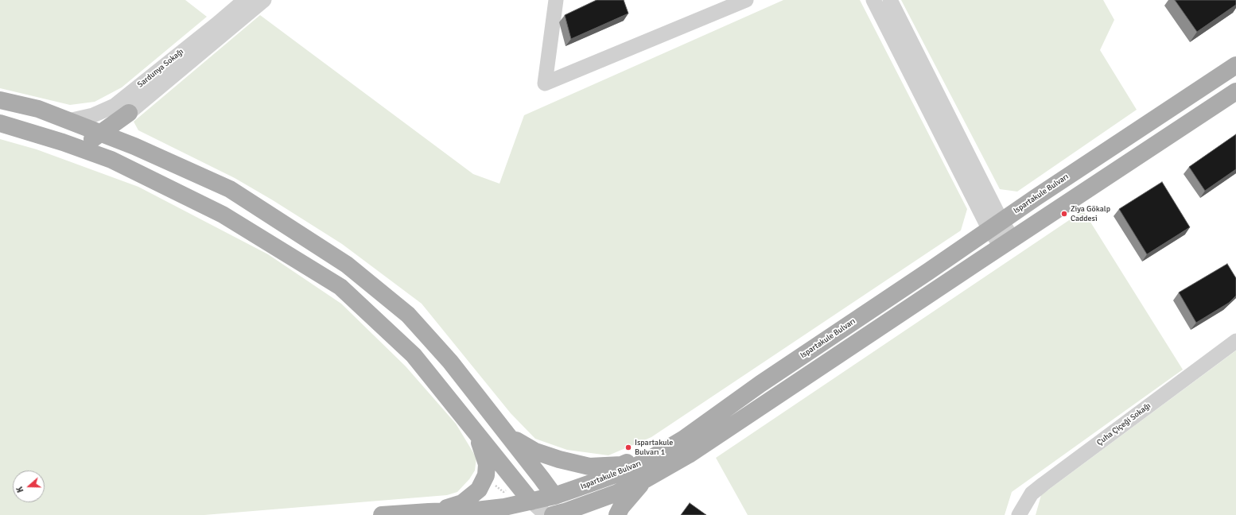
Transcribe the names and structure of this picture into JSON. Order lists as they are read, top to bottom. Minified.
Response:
{"streets":{"main road":["Ispartakule Bulvarı"],"street":["Sardunya Sokağı","Çuha Çiçeği Sokağı"]},"places":["Ziya Gökalp Caddesi","Ispartakule Bulvarı 1"],"north":"left"}
